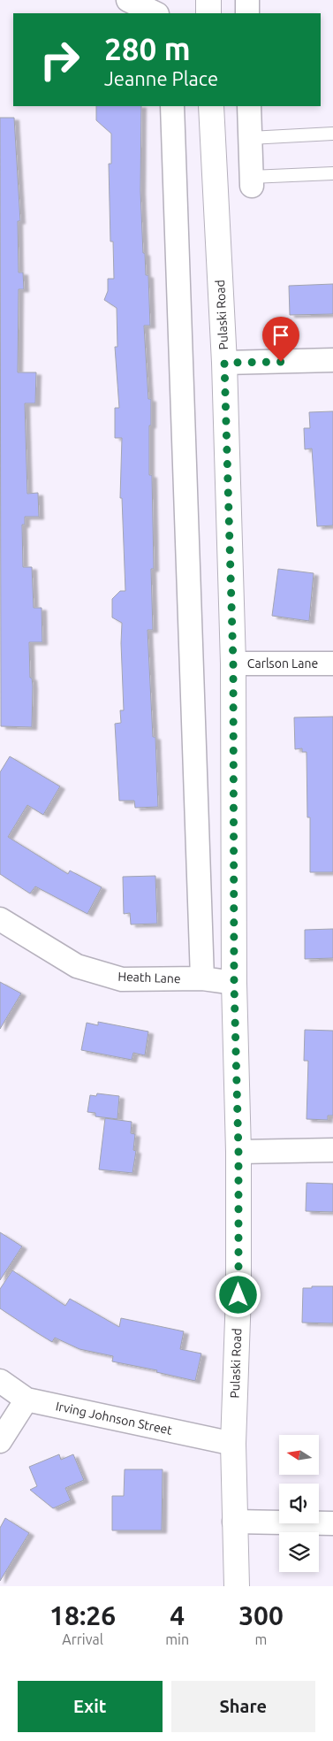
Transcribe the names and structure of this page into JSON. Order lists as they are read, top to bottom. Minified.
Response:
{"streets":{"main road":["Pulaski Road"],"street":["Carlson Lane","Heath Lane","Irving Johnson Street"]},"crossings":[["Pulaski Road","Carlson Lane"],["Pulaski Road","Heath Lane"],["Pulaski Road","Irving Johnson Street"]],"north":"left","page":{"turn":["280 m","Jeanne Place"],"eta":["18:26","Arrival","4","min","300","m"],"buttons":["Exit","Share"]}}
